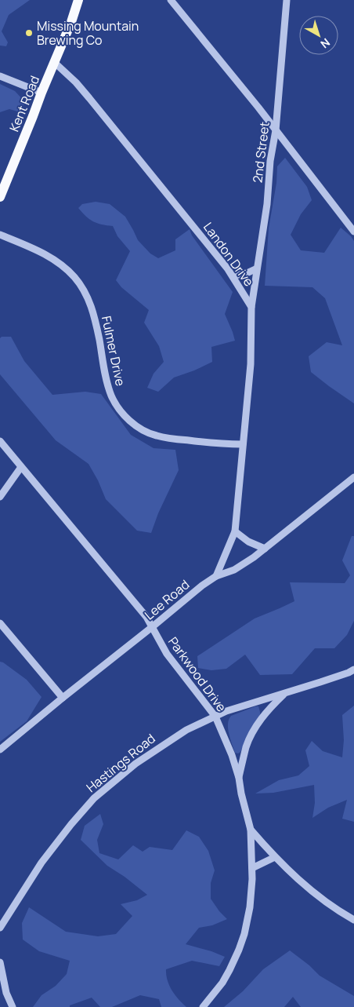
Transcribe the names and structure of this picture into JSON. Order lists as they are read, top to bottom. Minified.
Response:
{"streets":{"main road":["Kent Road"],"street":["2nd Street","Landon Drive","Fulmer Drive","Lee Road","Parkwood Drive","Hastings Road"]},"crossings":[["Kent Road","Landon Drive"],["2nd Street","Landon Drive"],["Landon Drive","Fulmer Drive"],["Landon Drive","Lee Road"],["Lee Road","Parkwood Drive"],["Parkwood Drive","Hastings Road"]],"places":["Missing Mountain Brewing Co"],"north":"bottom right"}
